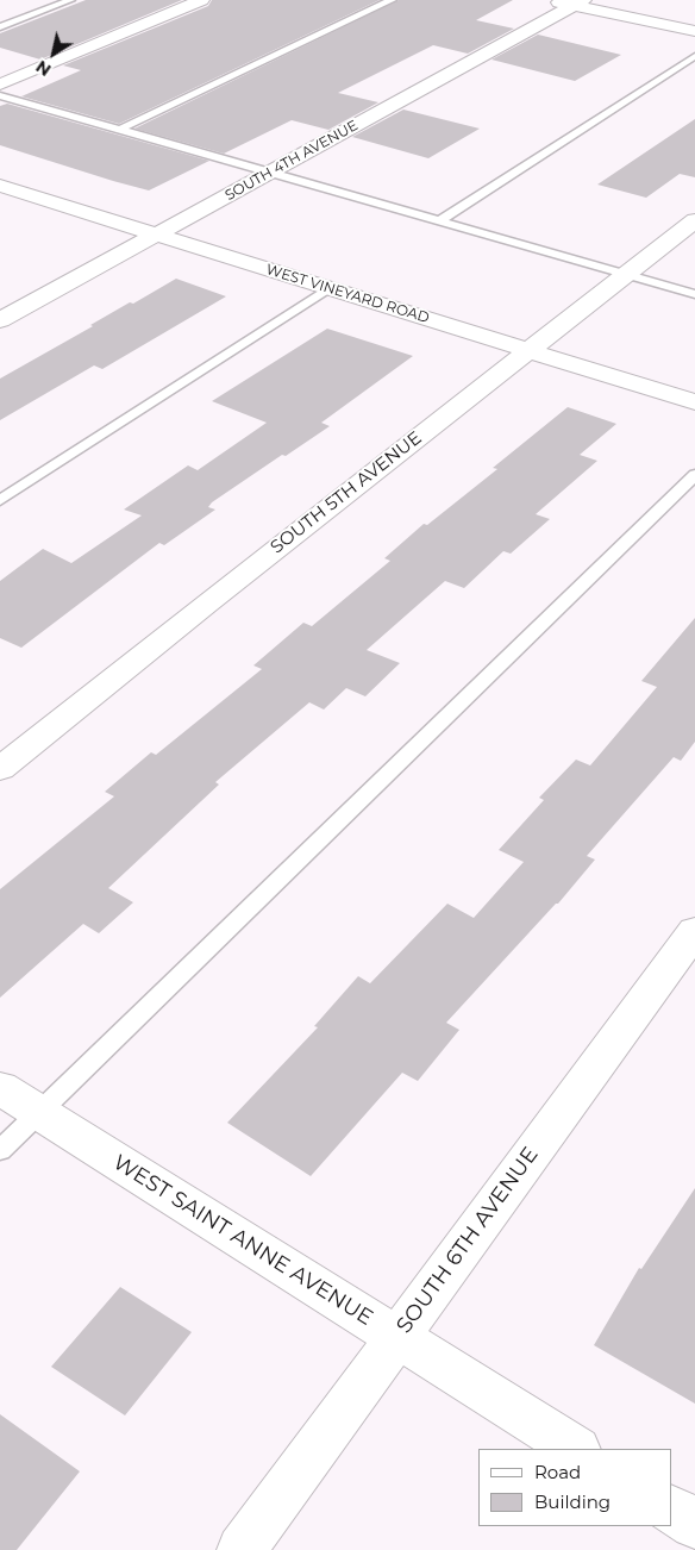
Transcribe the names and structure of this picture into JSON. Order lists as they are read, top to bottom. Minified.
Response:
{"streets":{"street":["SOUTH 4TH AVENUE","WEST VINEYARD ROAD","SOUTH 5TH AVENUE","WEST SAINT ANNE AVENUE","SOUTH 6TH AVENUE"]},"crossings":[["SOUTH 4TH AVENUE","WEST VINEYARD ROAD"],["WEST VINEYARD ROAD","SOUTH 5TH AVENUE"],["WEST SAINT ANNE AVENUE","SOUTH 6TH AVENUE"]],"legend":["Road","Building"],"north":"bottom left"}
